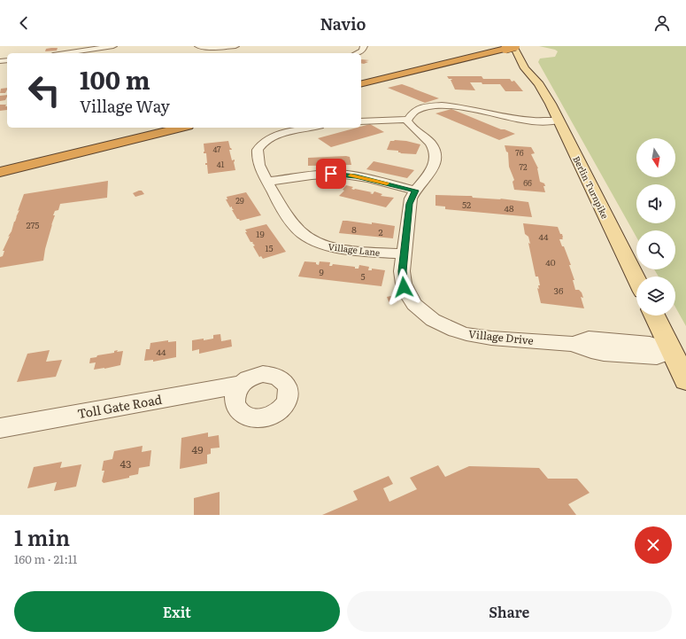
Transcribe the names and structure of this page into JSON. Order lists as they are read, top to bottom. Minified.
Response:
{"streets":{"main road":["Berlin Turnpike"],"street":["Village Lane","Village Drive","Toll Gate Road"]},"crossings":[["Village Lane","Village Drive"]],"house_numbers":["47","76","41","72","66","29","52","48","275","8","2","19","44","15","40","9","5","36","44","49","43"],"north":"bottom","page":{"header":"Navio","turn":["100 m","Village Way"],"heading":["1 min","160 m · 21:11"],"buttons":["Exit","Share"]}}
